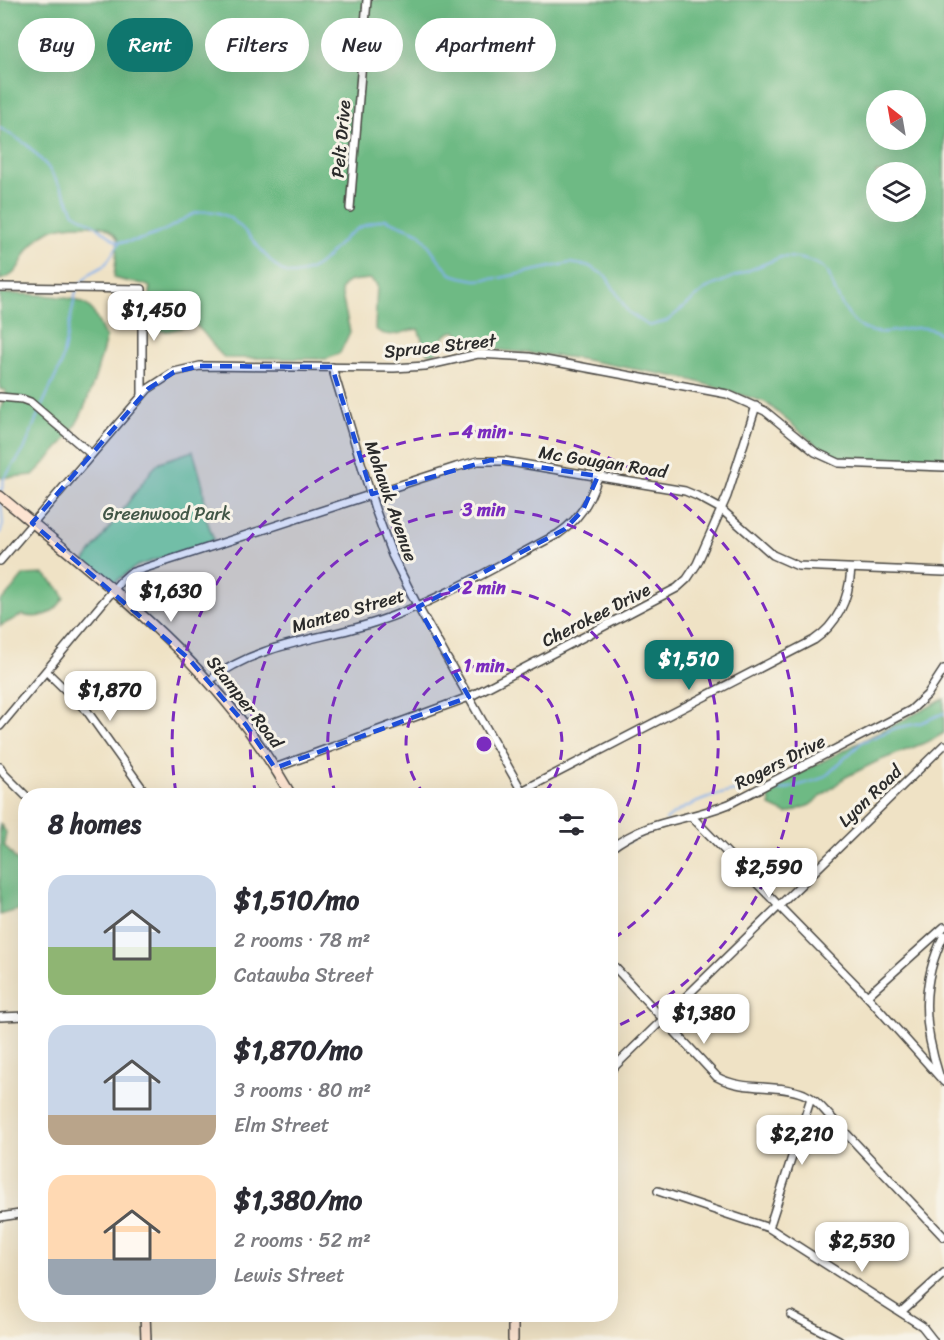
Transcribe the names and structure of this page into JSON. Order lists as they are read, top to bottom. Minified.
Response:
{"streets":{"street":["Pelt Drive","Spruce Street","Mc Gougan Road","Mohawk Avenue","Manteo Street","Cherokee Drive","Stamper Road","Rogers Drive","Lyon Road"]},"crossings":[["Spruce Street","Mohawk Avenue"],["Spruce Street","Cherokee Drive"],["Spruce Street","Stamper Road"],["Mc Gougan Road","Mohawk Avenue"],["Mc Gougan Road","Manteo Street"],["Mc Gougan Road","Cherokee Drive"],["Mc Gougan Road","Stamper Road"],["Mohawk Avenue","Manteo Street"],["Mohawk Avenue","Cherokee Drive"],["Manteo Street","Stamper Road"],["Cherokee Drive","Stamper Road"]],"parks":["Greenwood Park"],"north":"top left","page":{"chip":["Buy","Rent","Filters","New","Apartment"],"price":["$1,450","$1,630","$1,510","$1,870","$2,590","$1,380","$2,210","$2,530"],"heading":"8 homes","list":[{"name":"$1,510/mo","note":"2 rooms · 78 m² · Catawba Street"},{"name":"$1,870/mo","note":"3 rooms · 80 m² · Elm Street"},{"name":"$1,380/mo","note":"2 rooms · 52 m² · Lewis Street"}]},"rings":["4 min","3 min","2 min","1 min"]}
